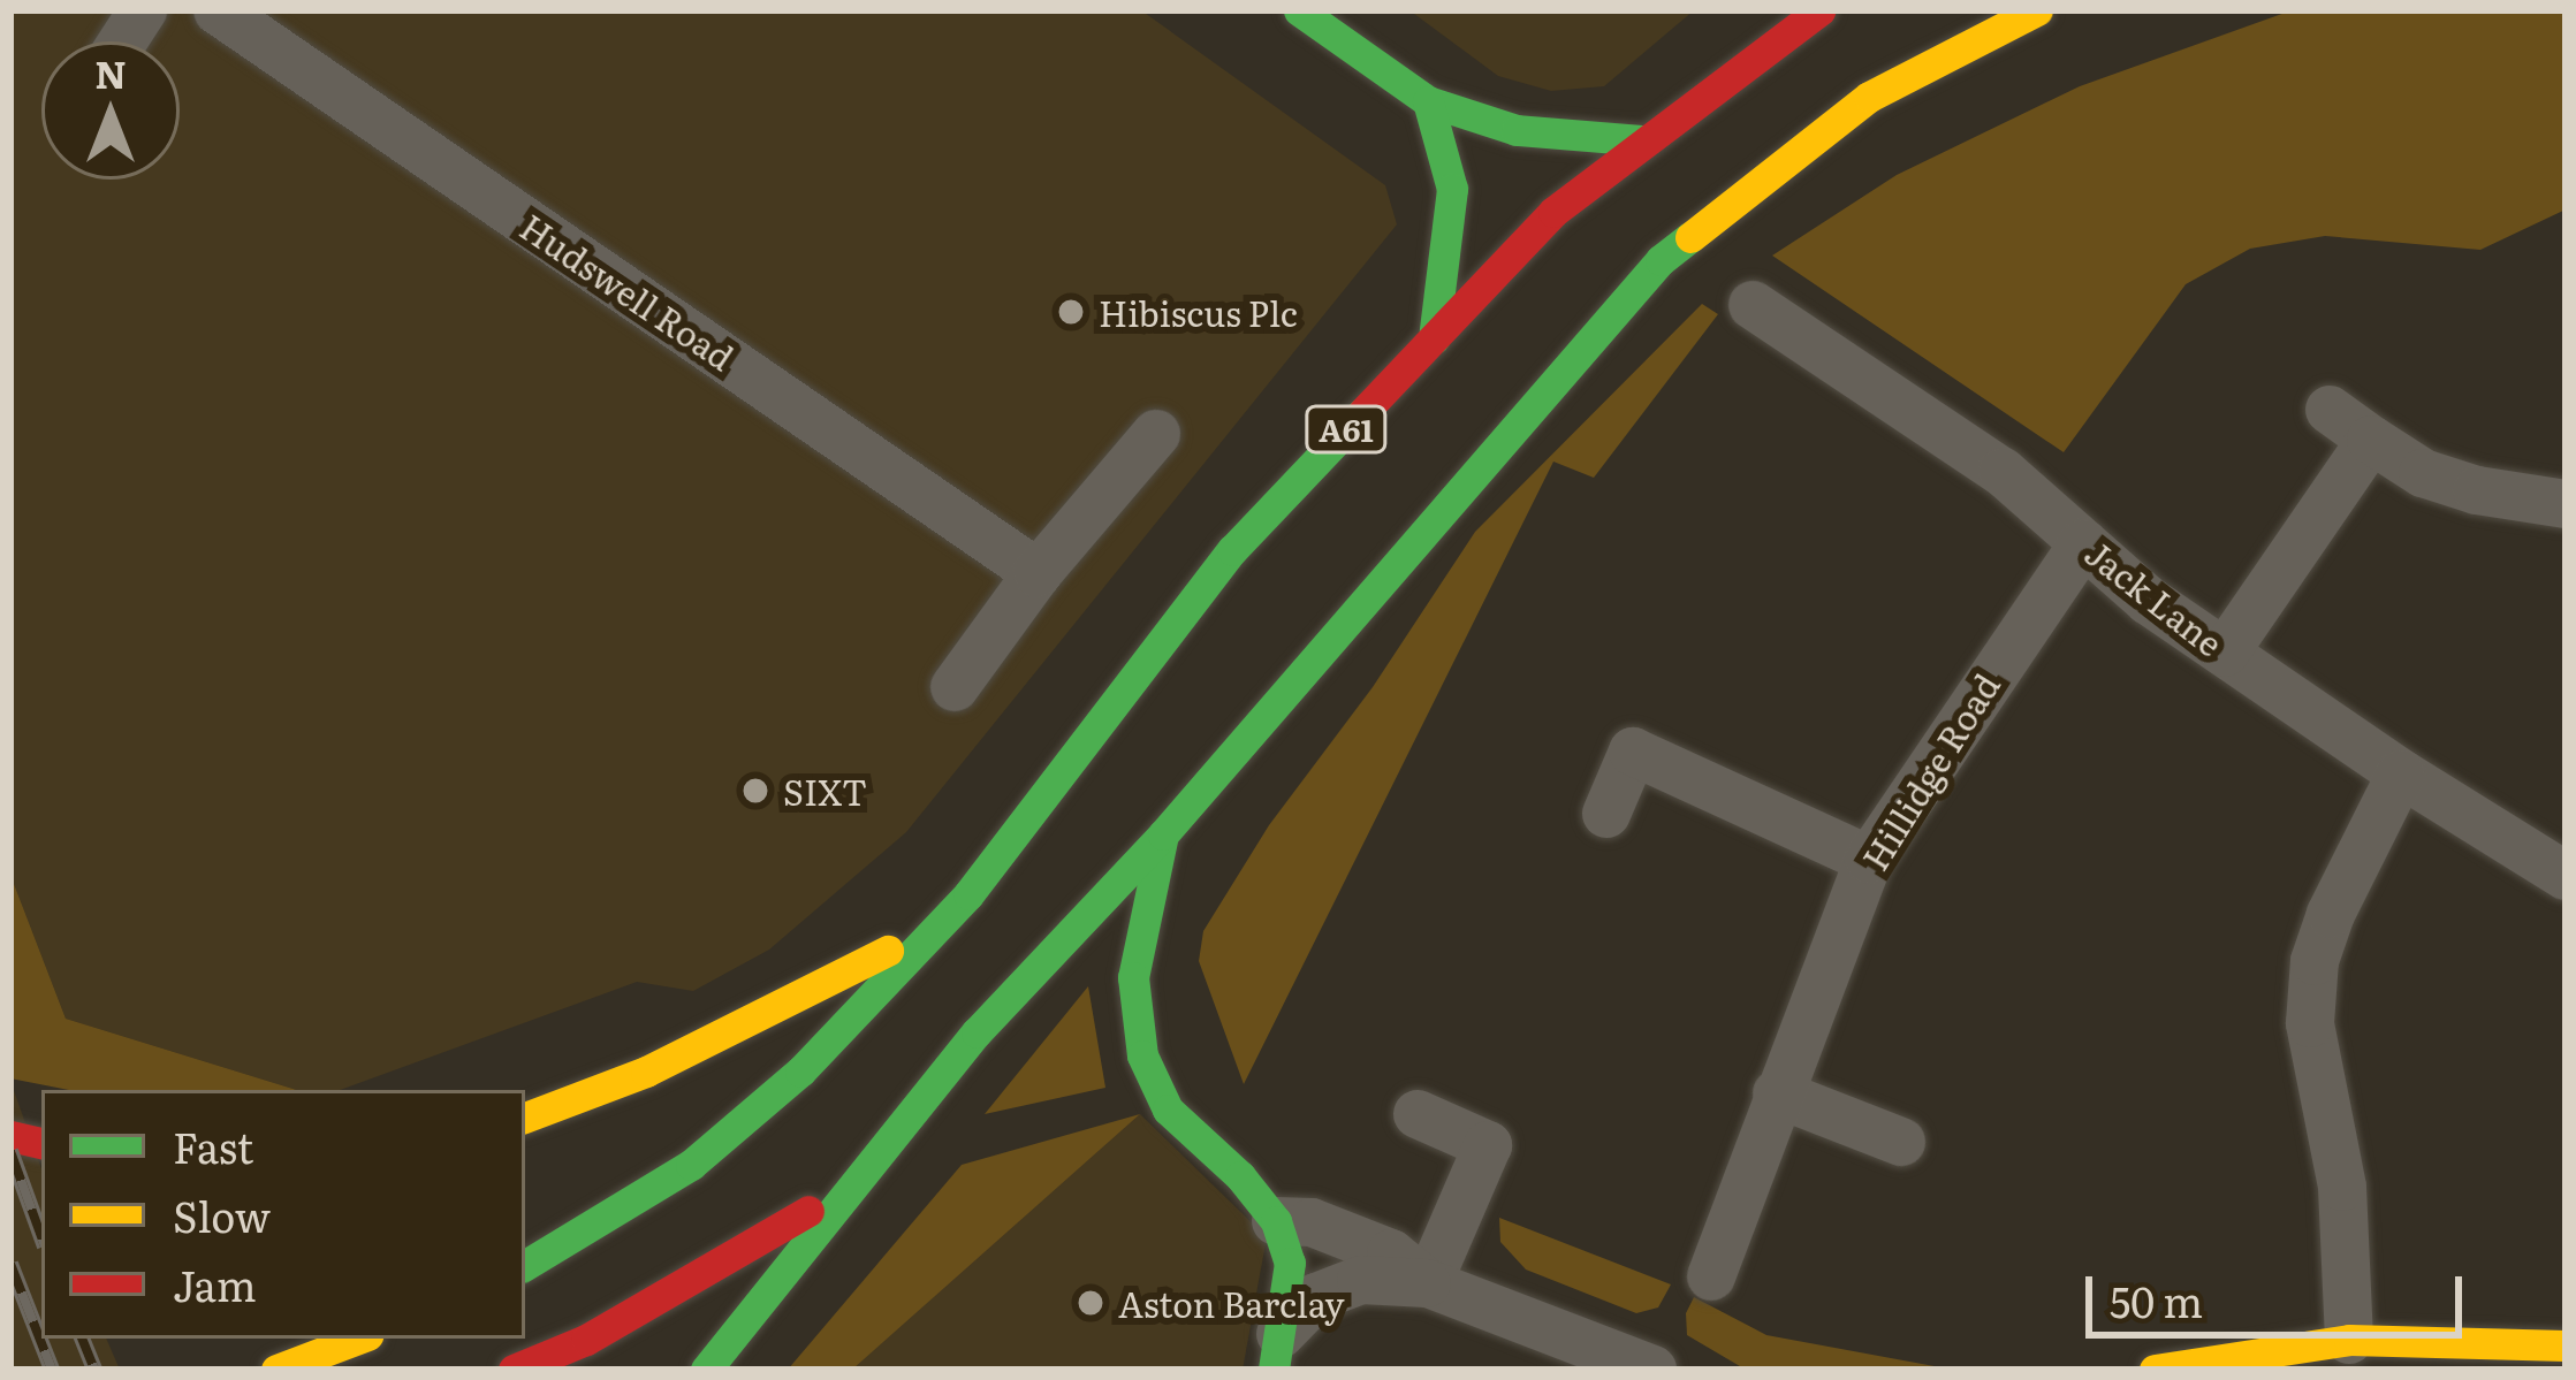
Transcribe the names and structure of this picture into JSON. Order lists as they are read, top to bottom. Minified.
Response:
{"streets":{"main road":["A61"],"street":["Hudswell Road","Jack Lane","Hillidge Road"]},"crossings":[["Jack Lane","Hillidge Road"]],"places":["Hibiscus Plc","SIXT","Aston Barclay"],"legend":["Fast","Slow","Jam"],"scale_bar":"50 m","north":"top"}
